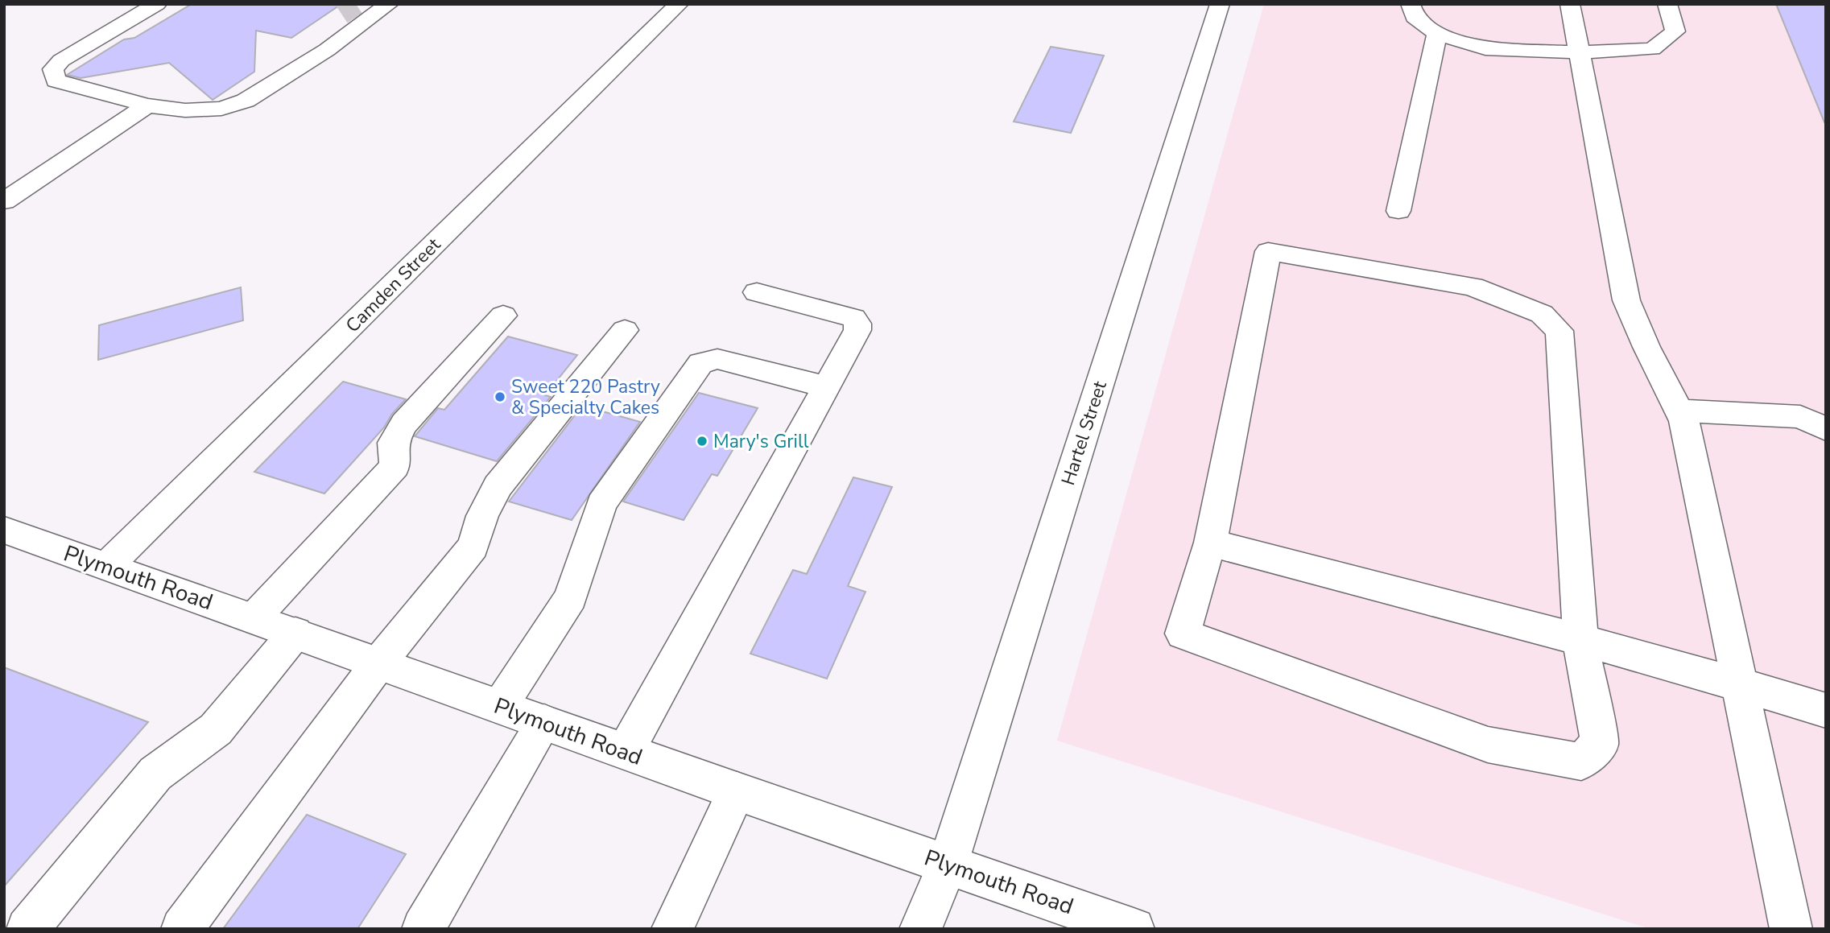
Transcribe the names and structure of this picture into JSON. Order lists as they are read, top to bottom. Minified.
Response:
{"streets":{"street":["Camden Street","Hartel Street","Plymouth Road"]},"crossings":[["Camden Street","Plymouth Road"],["Hartel Street","Plymouth Road"]],"places":["Sweet 220 Pastry & Specialty Cakes","Mary's Grill"]}
